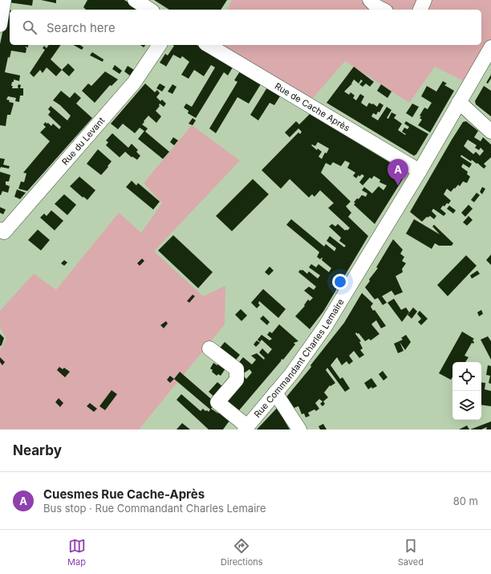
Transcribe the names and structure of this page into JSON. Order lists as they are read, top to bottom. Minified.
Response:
{"streets":{"street":["Rue de Cache Après","Rue du Levant","Rue Commandant Charles Lemaire"]},"crossings":[["Rue de Cache Après","Rue Commandant Charles Lemaire"]],"page":{"search":"Search here","pins":"A","heading":"Nearby","list":[{"mark":"A","name":"Cuesmes Rue Cache-Après","note":"Bus stop · Rue Commandant Charles Lemaire","value":"80 m"}],"nav":["Map","Directions","Saved"]}}
